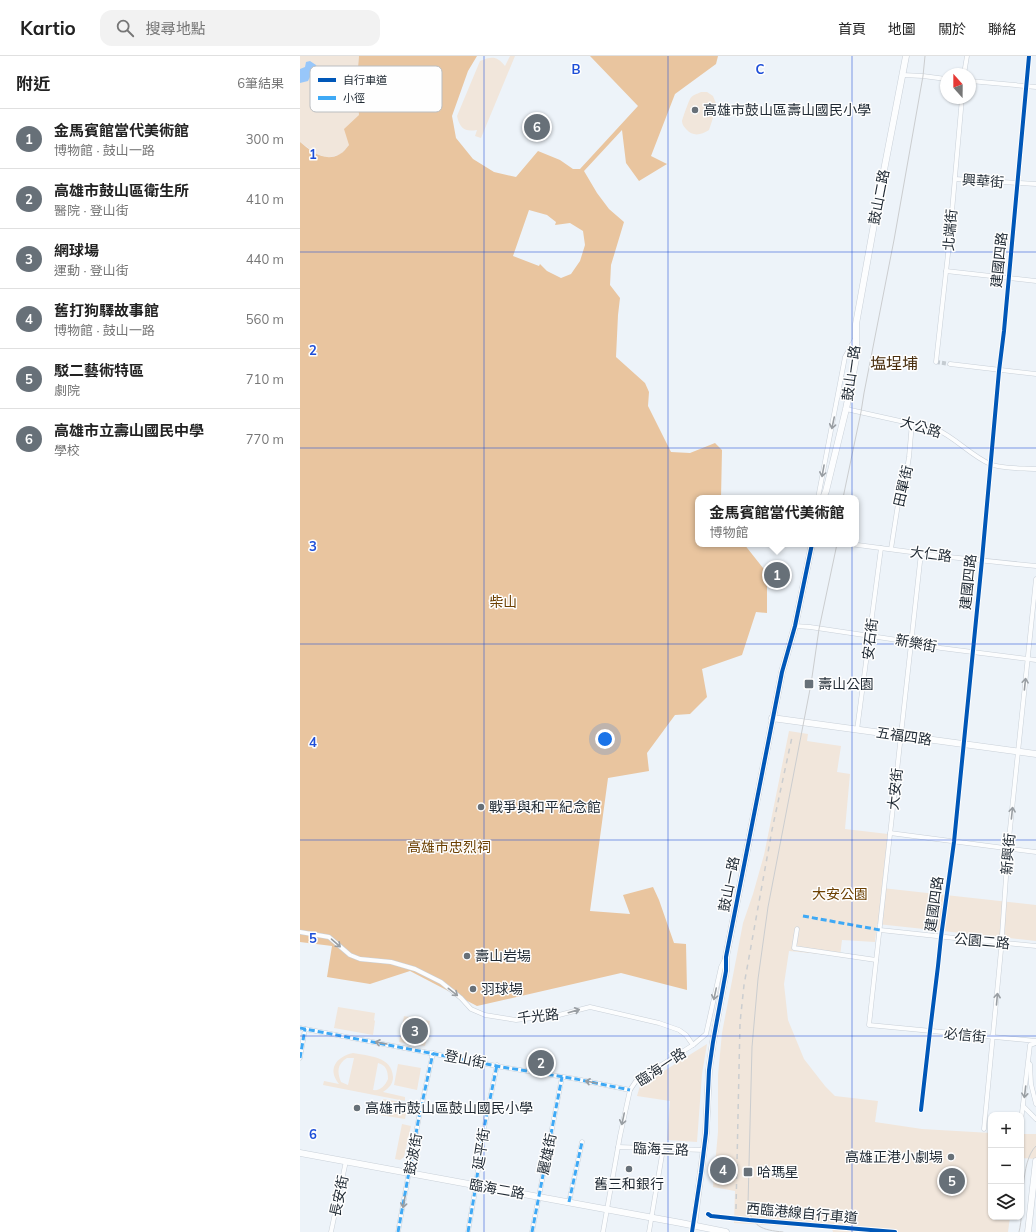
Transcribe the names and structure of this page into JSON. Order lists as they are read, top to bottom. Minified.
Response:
{"streets":{"street":["興華街","鼓山二路","北端街","建國四路","鼓山一路","大公路","田單街","大仁路","安石街","新樂街","五福四路","大安街","新興街","公園二路","千光路","必信街","登山街","臨海一路","延平街","臨海三路","鼓波街","麗雄街","臨海二路","長安街"],"cycle path":["西臨港線自行車道"]},"crossings":[["興華街","北端街"],["興華街","建國四路"],["鼓山二路","鼓山一路"],["建國四路","大公路"],["建國四路","大仁路"],["建國四路","新樂街"],["建國四路","五福四路"],["建國四路","公園二路"],["建國四路","必信街"],["鼓山一路","大公路"],["鼓山一路","新樂街"],["鼓山一路","五福四路"],["鼓山一路","臨海一路"],["鼓山一路","臨海三路"],["鼓山一路","臨海二路"],["大公路","田單街"],["田單街","大仁路"],["大仁路","安石街"],["大仁路","大安街"],["安石街","新樂街"],["安石街","五福四路"],["新樂街","大安街"],["新樂街","新興街"],["五福四路","大安街"],["五福四路","新興街"],["大安街","公園二路"],["大安街","必信街"],["新興街","公園二路"],["新興街","必信街"],["千光路","臨海一路"],["登山街","臨海一路"],["登山街","延平街"],["登山街","鼓波街"],["登山街","麗雄街"],["臨海一路","臨海三路"],["臨海一路","臨海二路"],["延平街","臨海二路"],["鼓波街","臨海二路"],["麗雄街","臨海二路"],["臨海二路","長安街"]],"one_way":["新興街","千光路","登山街","臨海一路"],"districts":["塩埕埔"],"parks":["柴山","高雄市忠烈祠","大安公園"],"places":{"other":["高雄市鼓山區壽山國民小學","戰爭與和平紀念館","壽山岩場","羽球場","高雄市鼓山區鼓山國民小學","高雄正港小劇場","舊三和銀行"],"transit":["壽山公園","哈瑪星"]},"legend":["自行車道","小徑"],"north":"top","page":{"header":"Kartio","search":"搜尋地點","nav":["首頁","地圖","關於","聯絡"],"heading":["附近","6筆結果"],"list":[{"mark":"1","name":"金馬賓館當代美術館","note":"博物館 · 鼓山一路","value":"300 m"},{"mark":"2","name":"高雄市鼓山區衛生所","note":"醫院 · 登山街","value":"410 m"},{"mark":"3","name":"網球場","note":"運動 · 登山街","value":"440 m"},{"mark":"4","name":"舊打狗驛故事館","note":"博物館 · 鼓山一路","value":"560 m"},{"mark":"5","name":"駁二藝術特區","note":"劇院","value":"710 m"},{"mark":"6","name":"高雄市立壽山國民中學","note":"學校","value":"770 m"}],"pins":["6","1","3","2","4","5"],"popup":["金馬賓館當代美術館","博物館"],"map_buttons":["+","−"]},"grid":{"columns":["B","C"],"rows":["1","2","3","4","5","6"]}}
